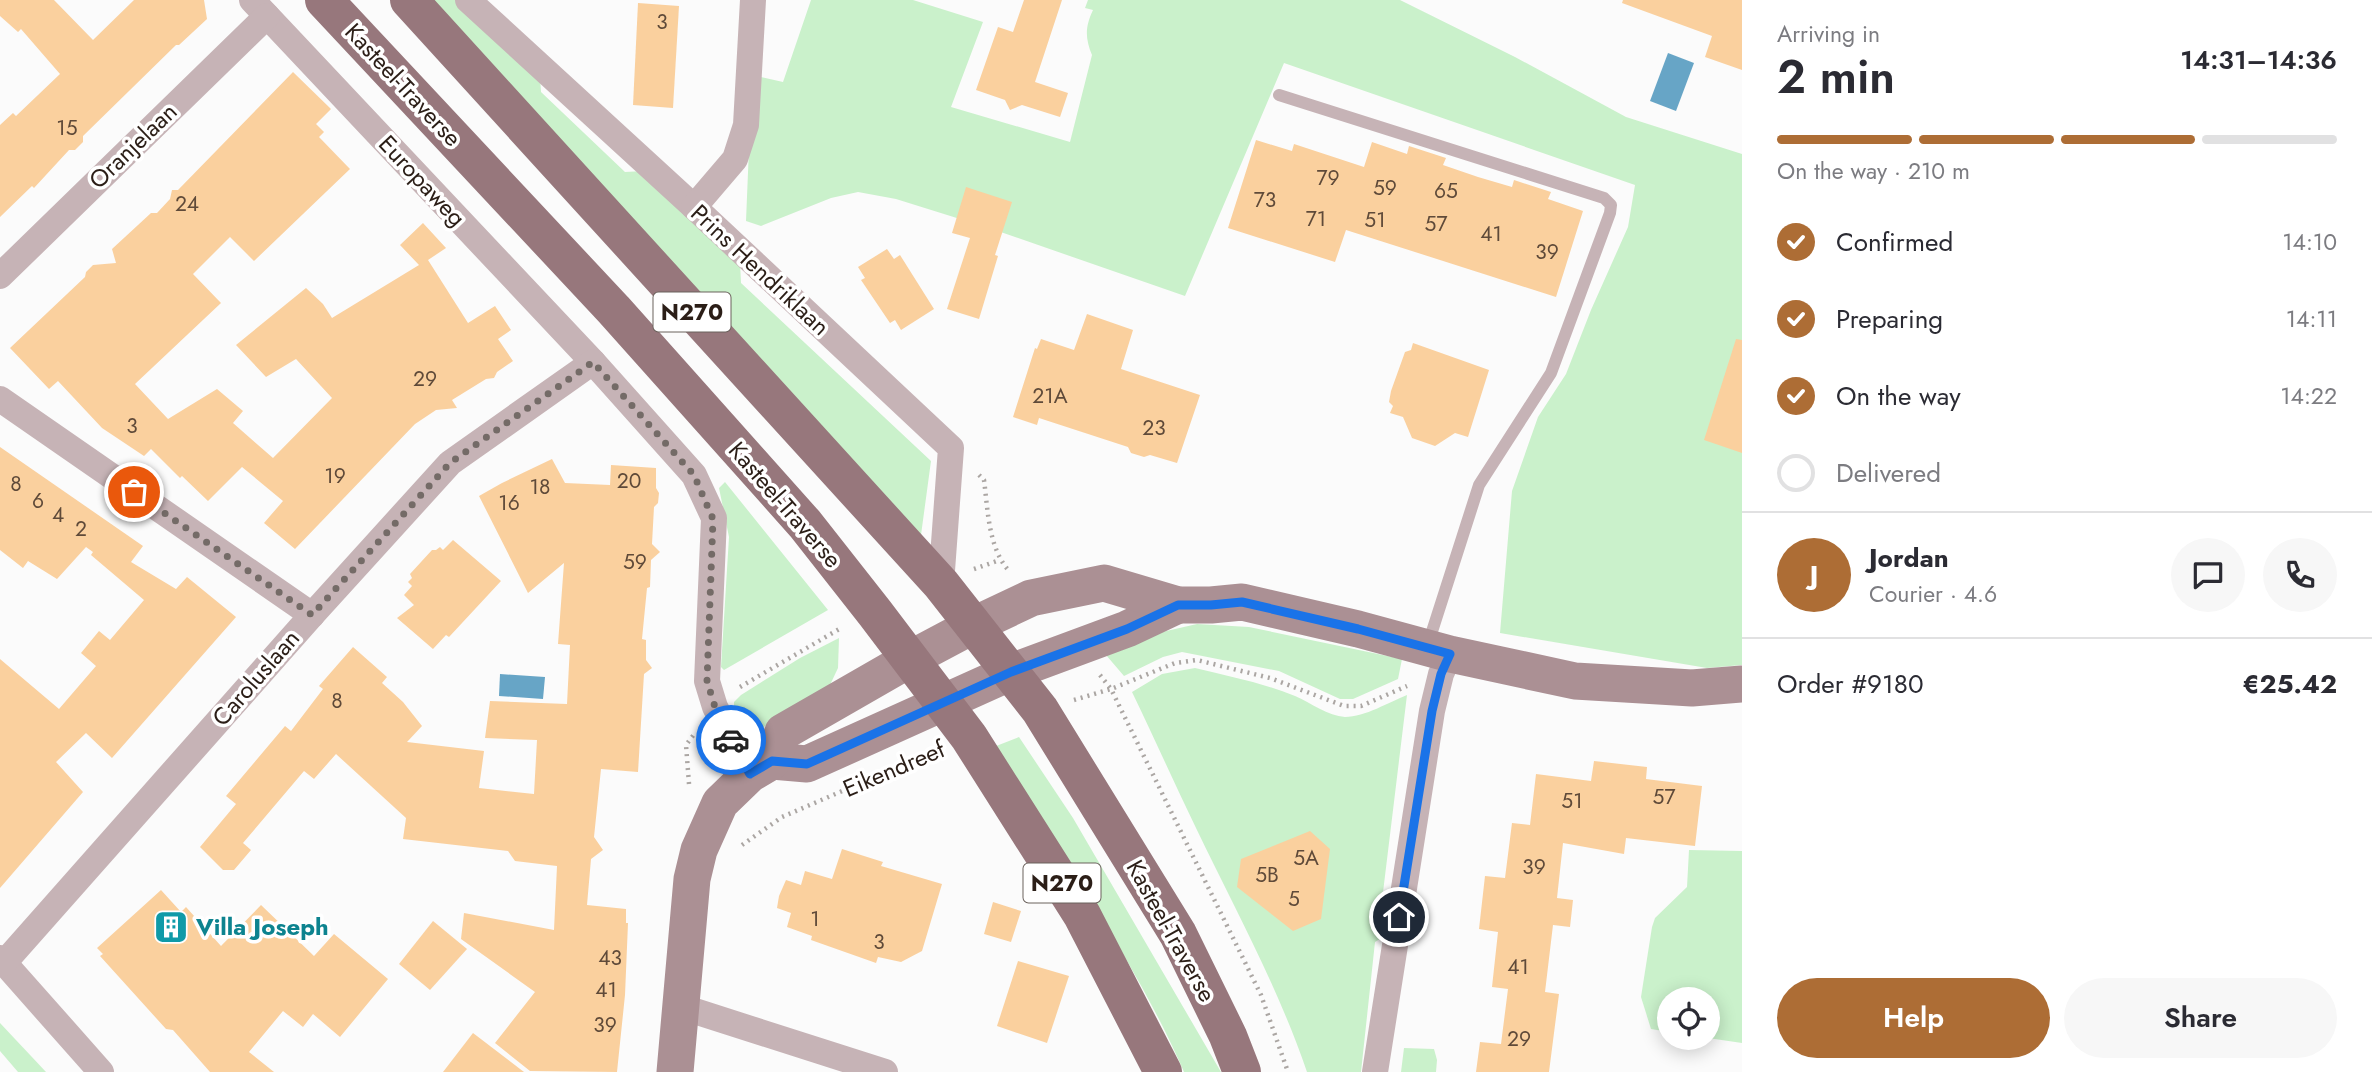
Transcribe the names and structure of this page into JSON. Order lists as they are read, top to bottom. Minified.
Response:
{"streets":{"main road":["Kasteel-Traverse","N270"],"street":["Oranjelaan","Europaweg","Prins Hendriklaan","Caroluslaan","Eikendreef"]},"crossings":[["Kasteel-Traverse","Prins Hendriklaan"],["Kasteel-Traverse","Eikendreef"],["Oranjelaan","Europaweg"],["Europaweg","Caroluslaan"]],"places":{"building":["Villa Joseph"]},"house_numbers":["3","15","79","59","65","73","24","71","51","57","41","39","29","21A","3","23","19","20","8","18","6","16","4","2","59","8","57","51","5A","39","5B","5","1","3","43","41","41","39","29"],"page":{"heading":["2 min","Arriving in","14:31–14:36"],"panel":["Jordan","Courier · 4.6","Order #9180","€25.42"],"bar":"On the way · 210 m","list":[["Confirmed","14:10"],["Preparing","14:11"],["On the way","14:22"],"Delivered"],"round":"J","buttons":["Help","Share"]}}
